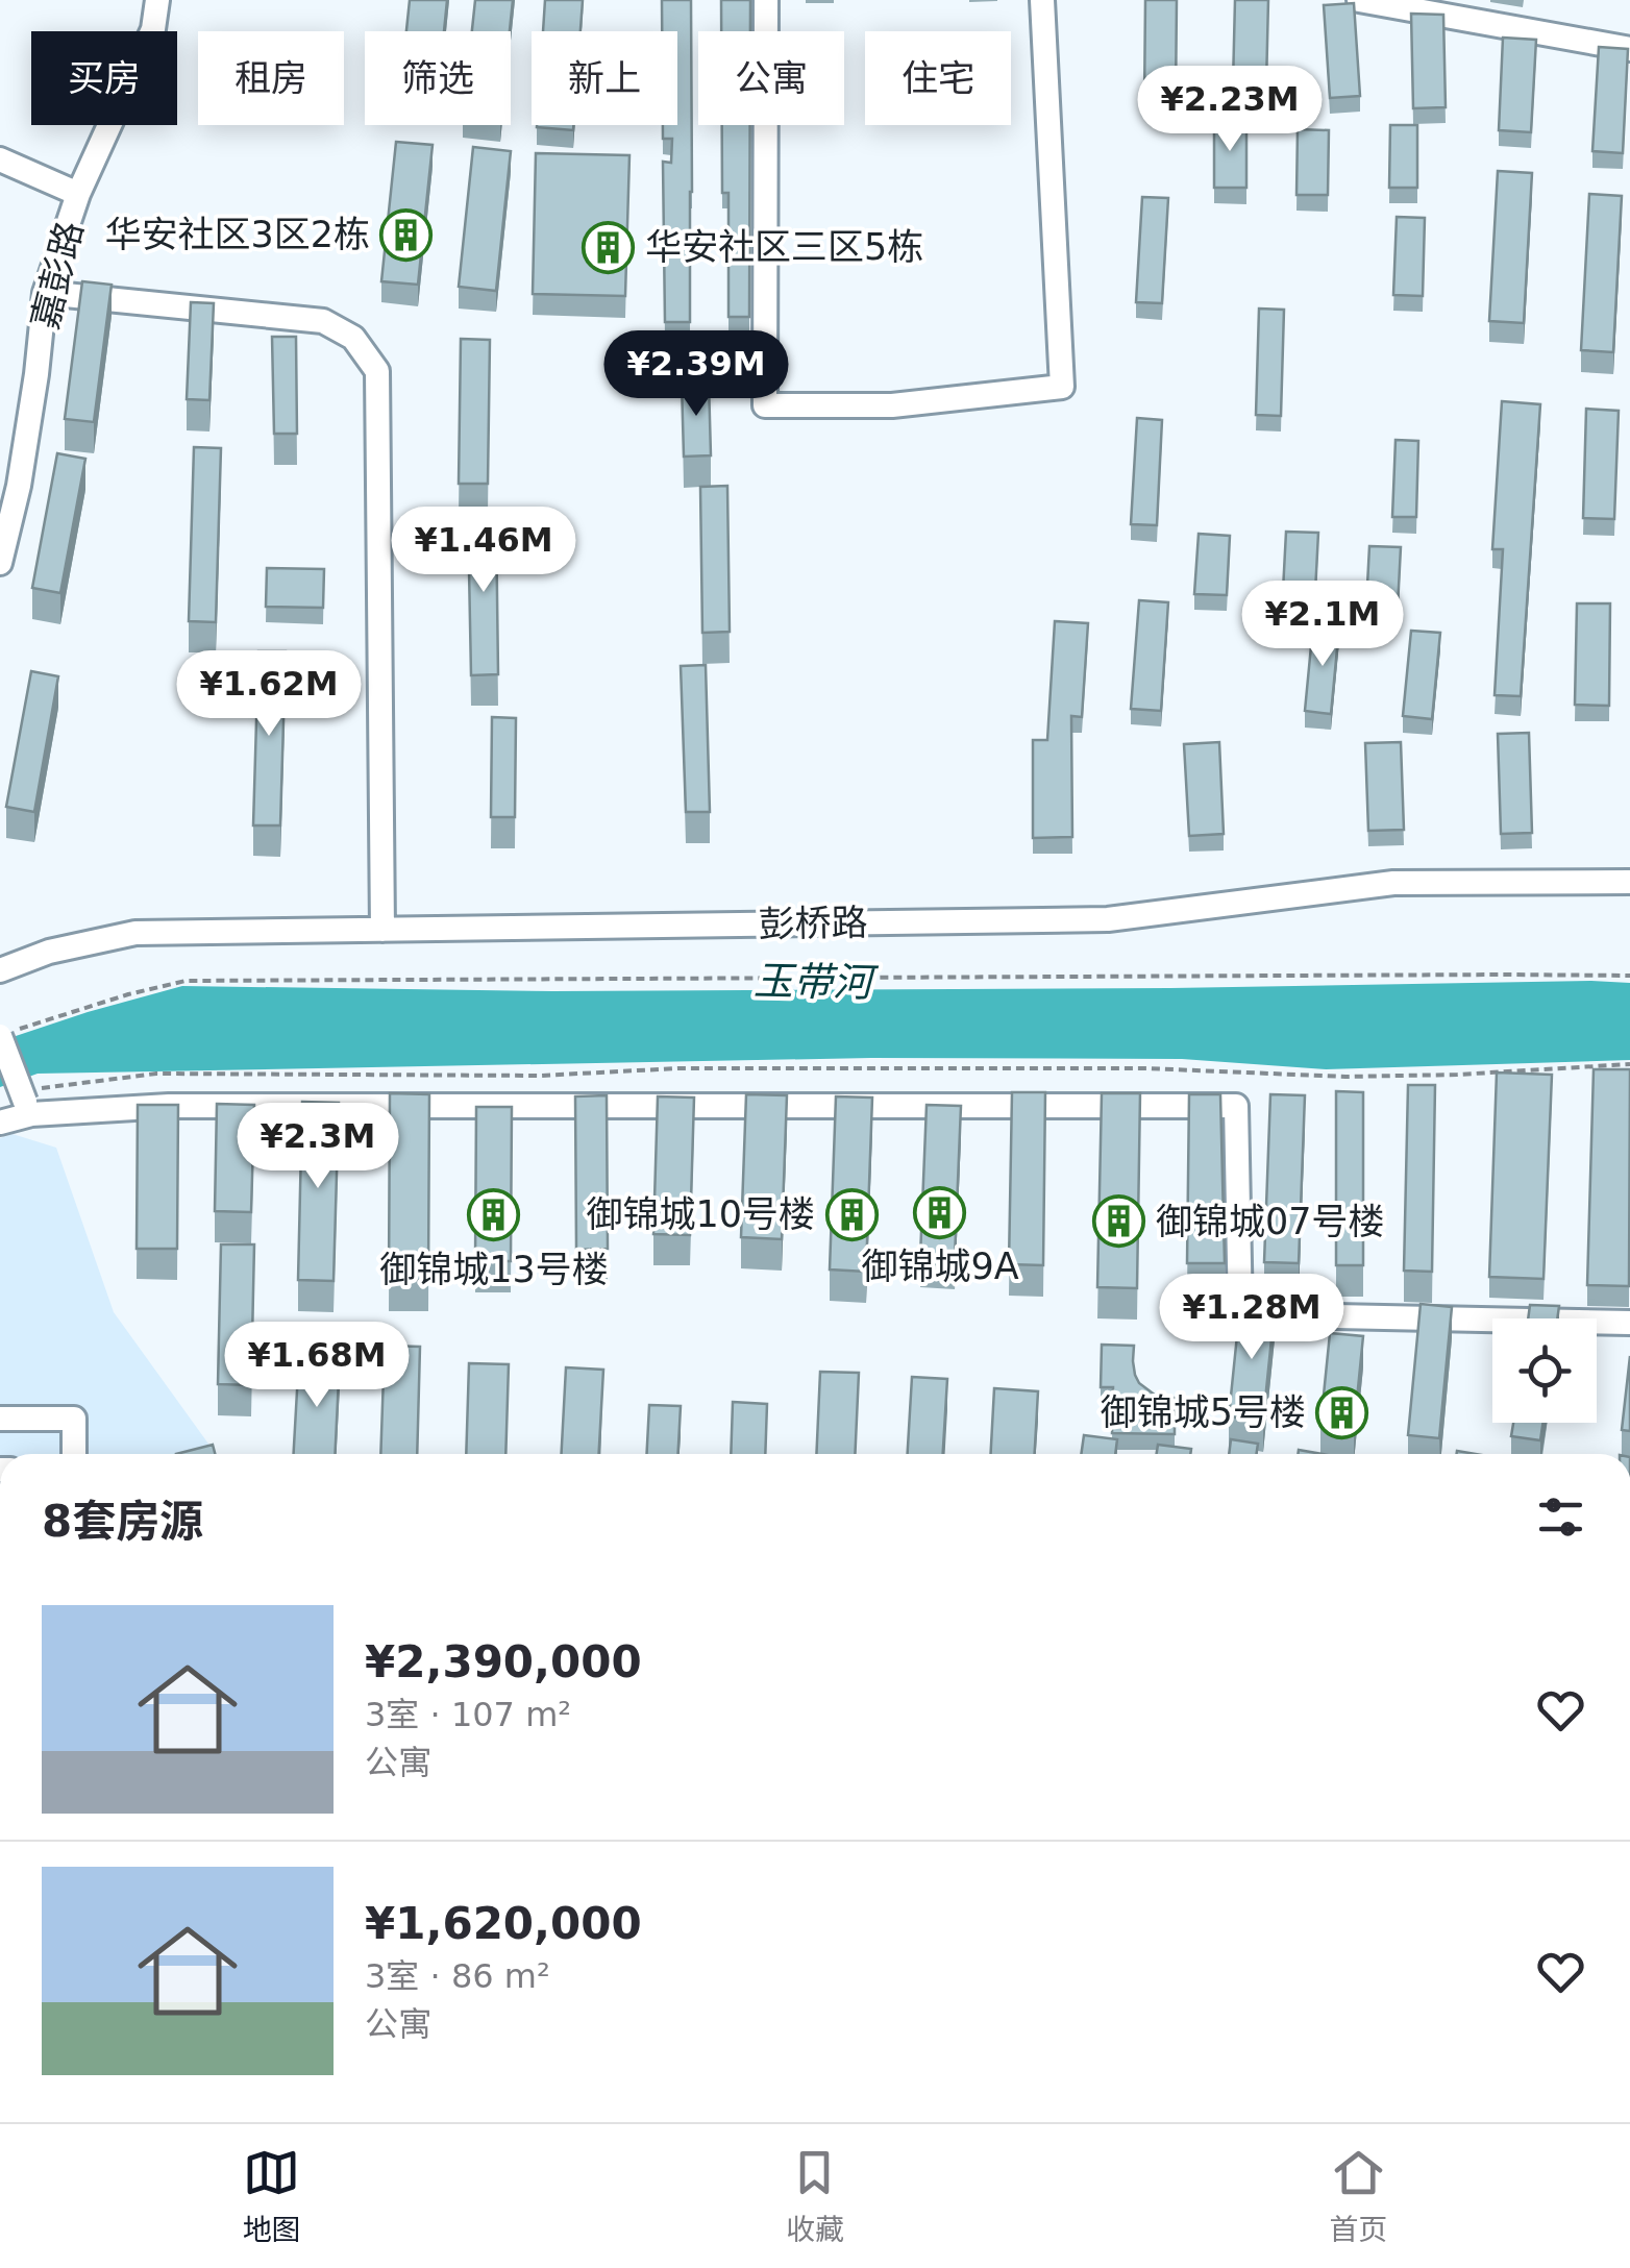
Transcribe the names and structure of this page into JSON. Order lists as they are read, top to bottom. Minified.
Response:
{"streets":{"street":["嘉彭路","彭桥路"]},"water":["玉带河"],"places":{"building":["华安社区3区2栋","华安社区三区5栋","御锦城9A","御锦城10号楼","御锦城13号楼","御锦城07号楼","御锦城5号楼"]},"page":{"chip":["买房","租房","筛选","新上","公寓","住宅"],"price":["¥2.23M","¥2.39M","¥1.46M","¥2.1M","¥1.62M","¥2.3M","¥1.28M","¥1.68M"],"heading":"8套房源","list":[{"name":"¥2,390,000","note":"3室 · 107 m² · 公寓"},{"name":"¥1,620,000","note":"3室 · 86 m² · 公寓"}],"tabs":["地图","收藏","首页"]}}
